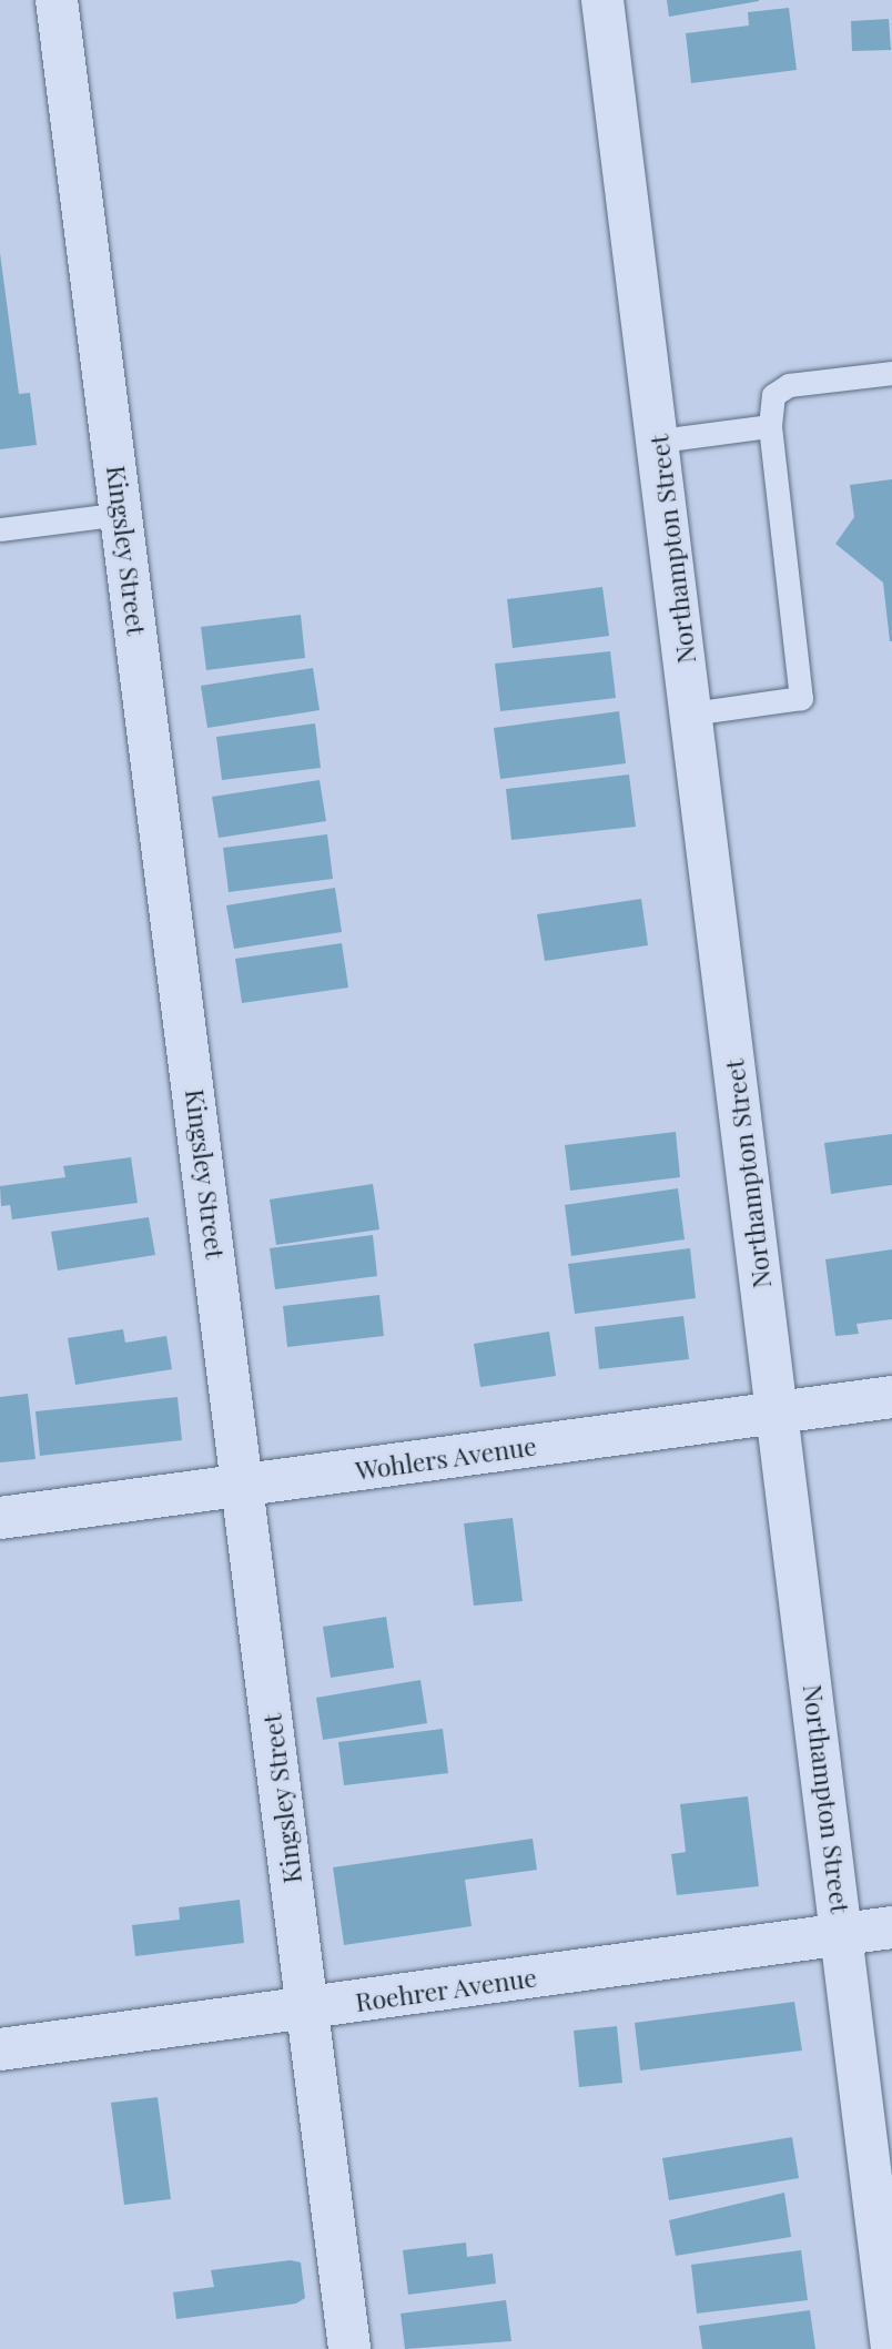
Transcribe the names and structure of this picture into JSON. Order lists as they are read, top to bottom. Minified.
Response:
{"streets":{"street":["Northampton Street","Kingsley Street","Wohlers Avenue","Roehrer Avenue"]},"crossings":[["Northampton Street","Wohlers Avenue"],["Northampton Street","Roehrer Avenue"],["Kingsley Street","Wohlers Avenue"],["Kingsley Street","Roehrer Avenue"]]}
